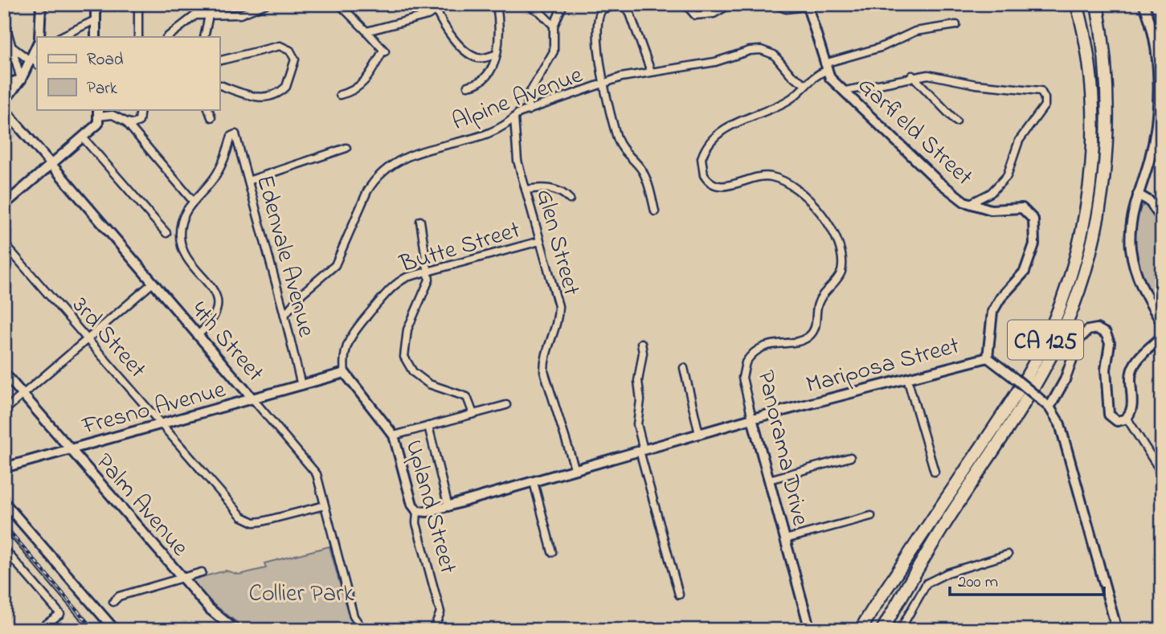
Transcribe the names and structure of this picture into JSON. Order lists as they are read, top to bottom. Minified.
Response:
{"streets":{"highway":["CA 125"],"street":["Alpine Avenue","Garfield Street","Glen Street","Butte Street","Edenvale Avenue","3rd Street","4th Street","Mariposa Street","Fresno Avenue","Panorama Drive","Palm Avenue","Upland Street"]},"crossings":[["Alpine Avenue","Glen Street"],["Alpine Avenue","Edenvale Avenue"],["Alpine Avenue","Panorama Drive"],["Garfield Street","Mariposa Street"],["Glen Street","Butte Street"],["Glen Street","Mariposa Street"],["Butte Street","Fresno Avenue"],["Butte Street","Upland Street"],["Edenvale Avenue","Fresno Avenue"],["3rd Street","4th Street"],["3rd Street","Fresno Avenue"],["4th Street","Fresno Avenue"],["Mariposa Street","Panorama Drive"],["Mariposa Street","Upland Street"],["Fresno Avenue","Palm Avenue"],["Fresno Avenue","Upland Street"]],"parks":["Collier Park"],"legend":["Road","Park"],"scale_bar":"200 m"}
